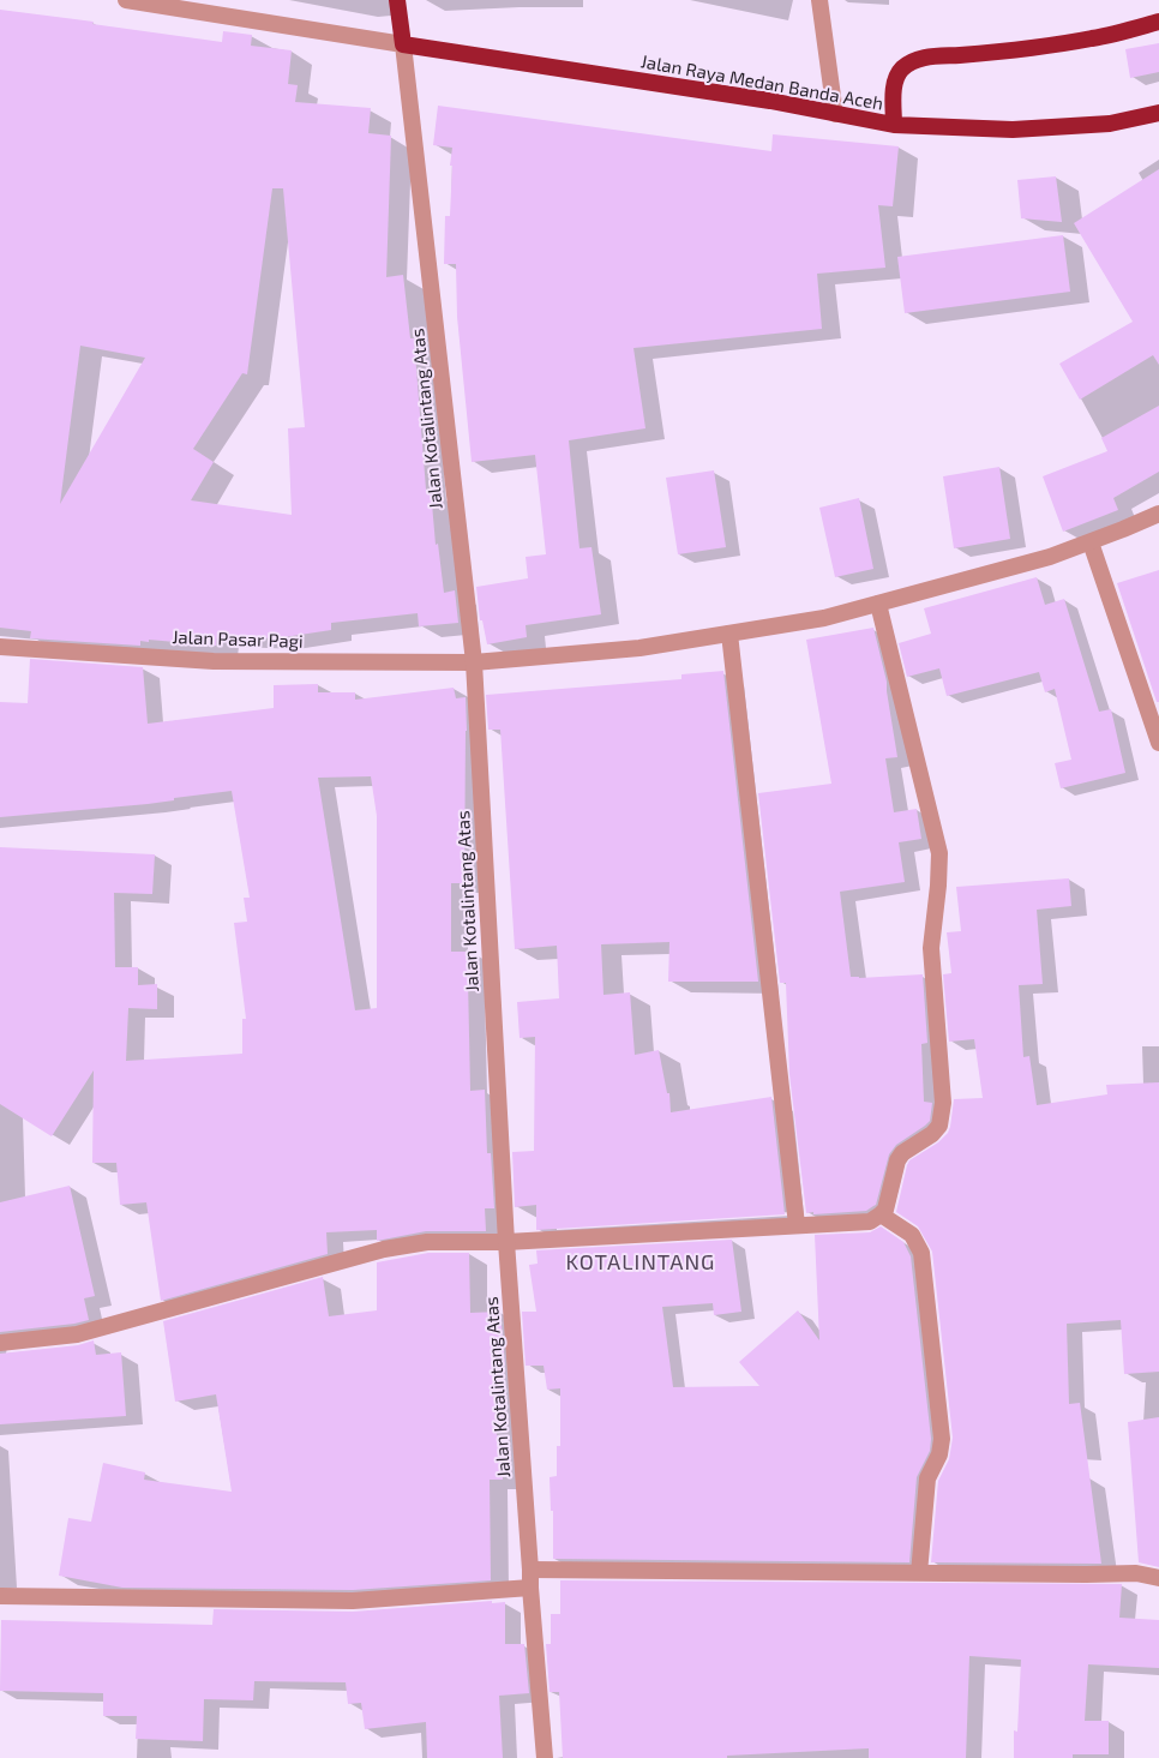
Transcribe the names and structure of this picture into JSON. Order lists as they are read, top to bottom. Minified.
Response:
{"streets":{"highway":["Jalan Raya Medan Banda Aceh"],"street":["Jalan Kotalintang Atas","Jalan Pasar Pagi"]},"crossings":[["Jalan Raya Medan Banda Aceh","Jalan Kotalintang Atas"],["Jalan Kotalintang Atas","Jalan Pasar Pagi"]],"districts":["KOTALINTANG"]}
